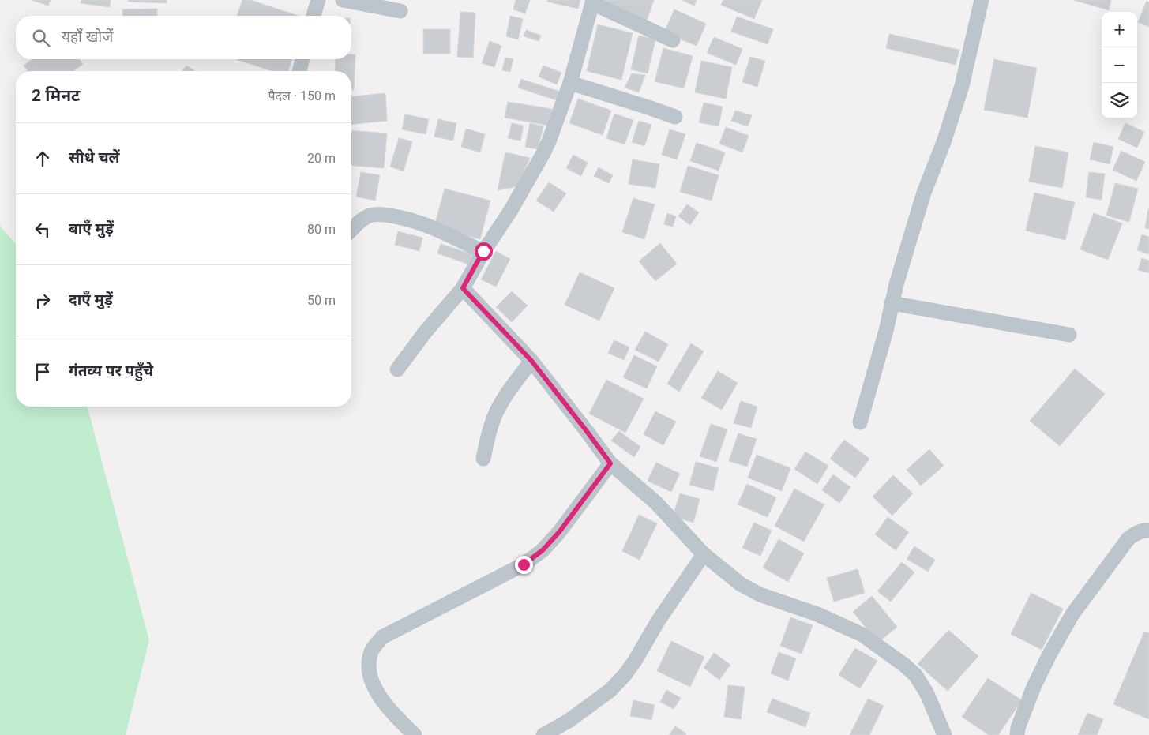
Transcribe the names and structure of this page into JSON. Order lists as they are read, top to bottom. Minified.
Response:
{"page":{"map_buttons":["+","−"],"search":"यहाँ खोजें","heading":["2 मिनट","पैदल · 150 m"],"list":[["सीधे चलें","20 m"],["बाएँ मुड़ें","80 m"],["दाएँ मुड़ें","50 m"],"गंतव्य पर पहुँचे"]}}
